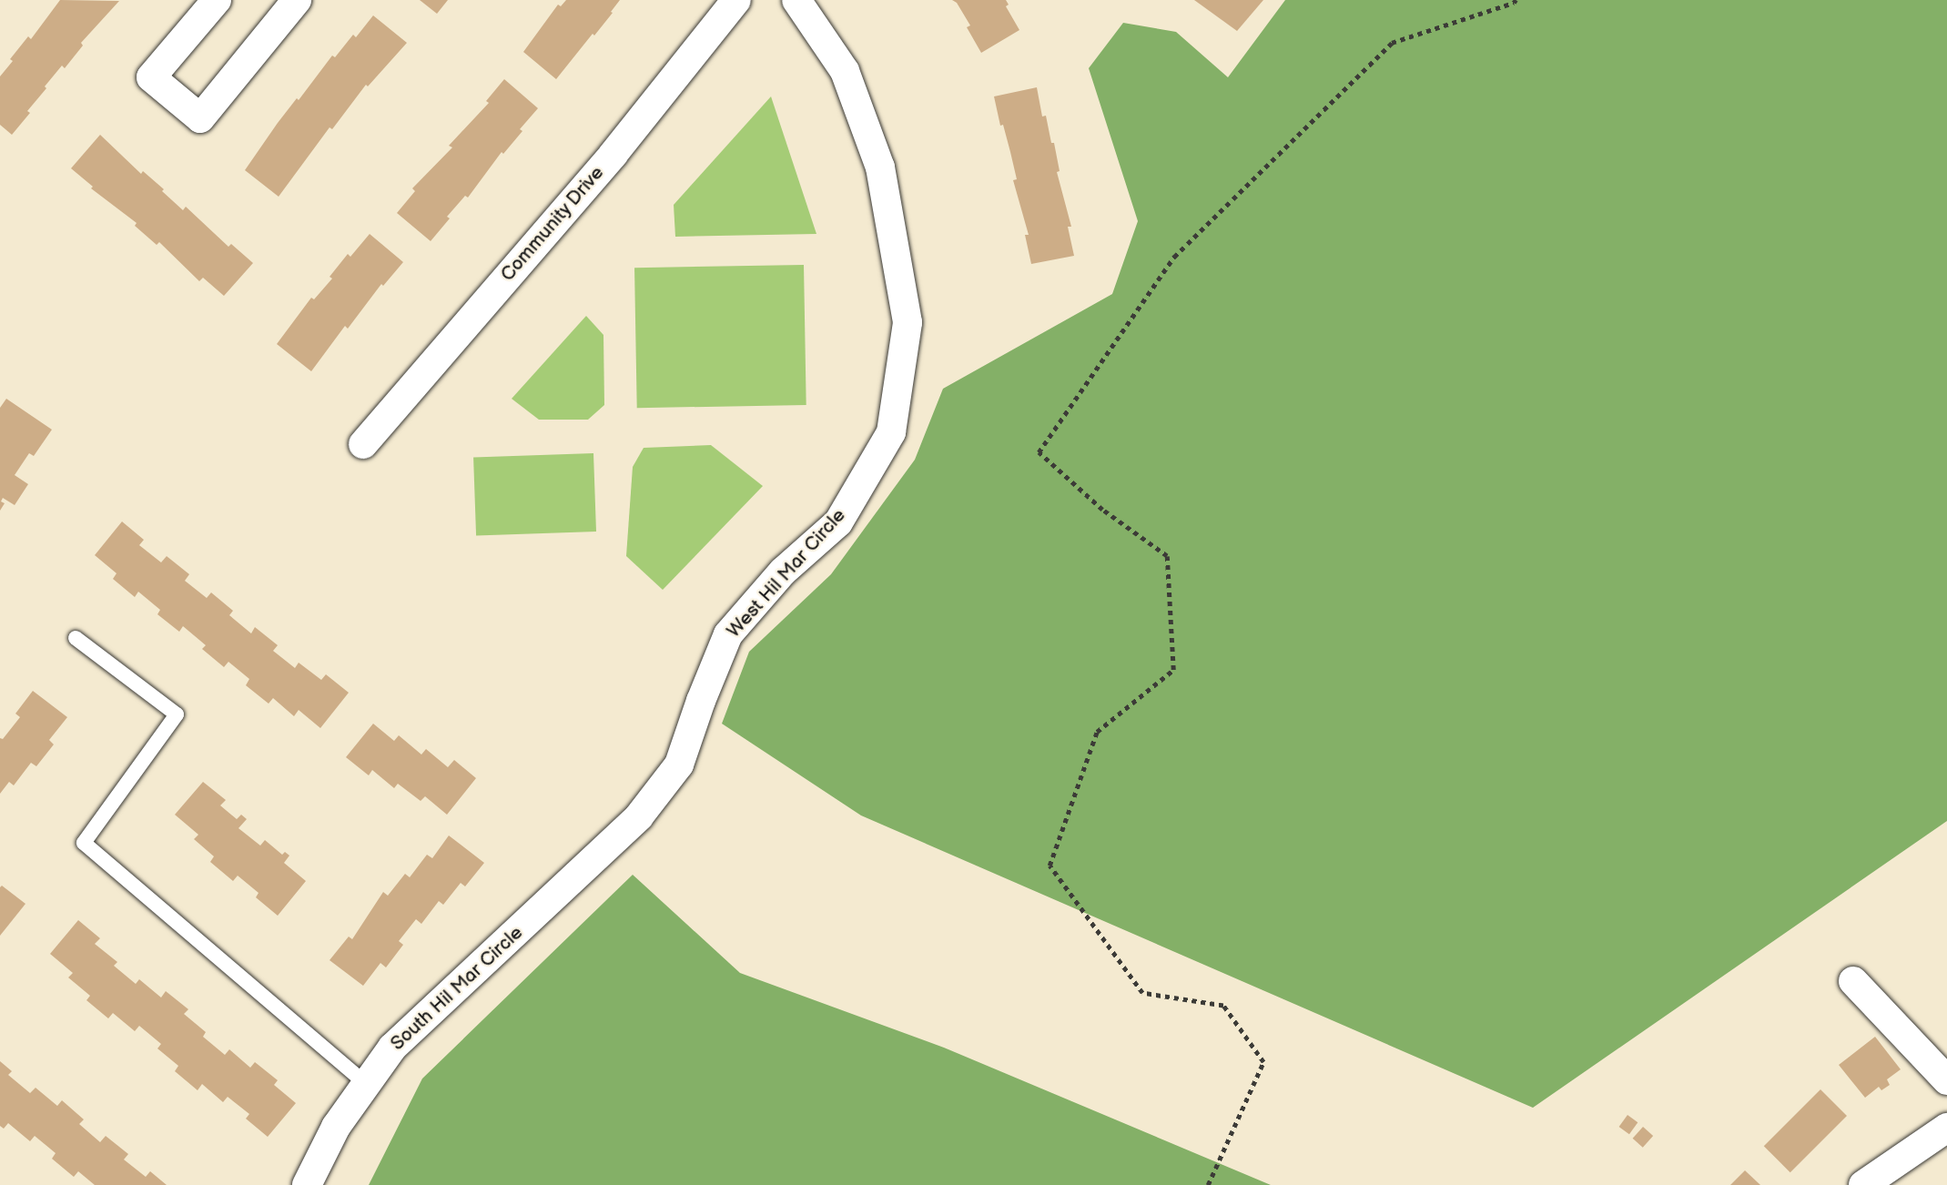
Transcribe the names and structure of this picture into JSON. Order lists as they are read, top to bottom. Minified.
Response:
{"streets":{"street":["Community Drive","West Hil Mar Circle","South Hil Mar Circle"]},"crossings":[["West Hil Mar Circle","South Hil Mar Circle"]]}
